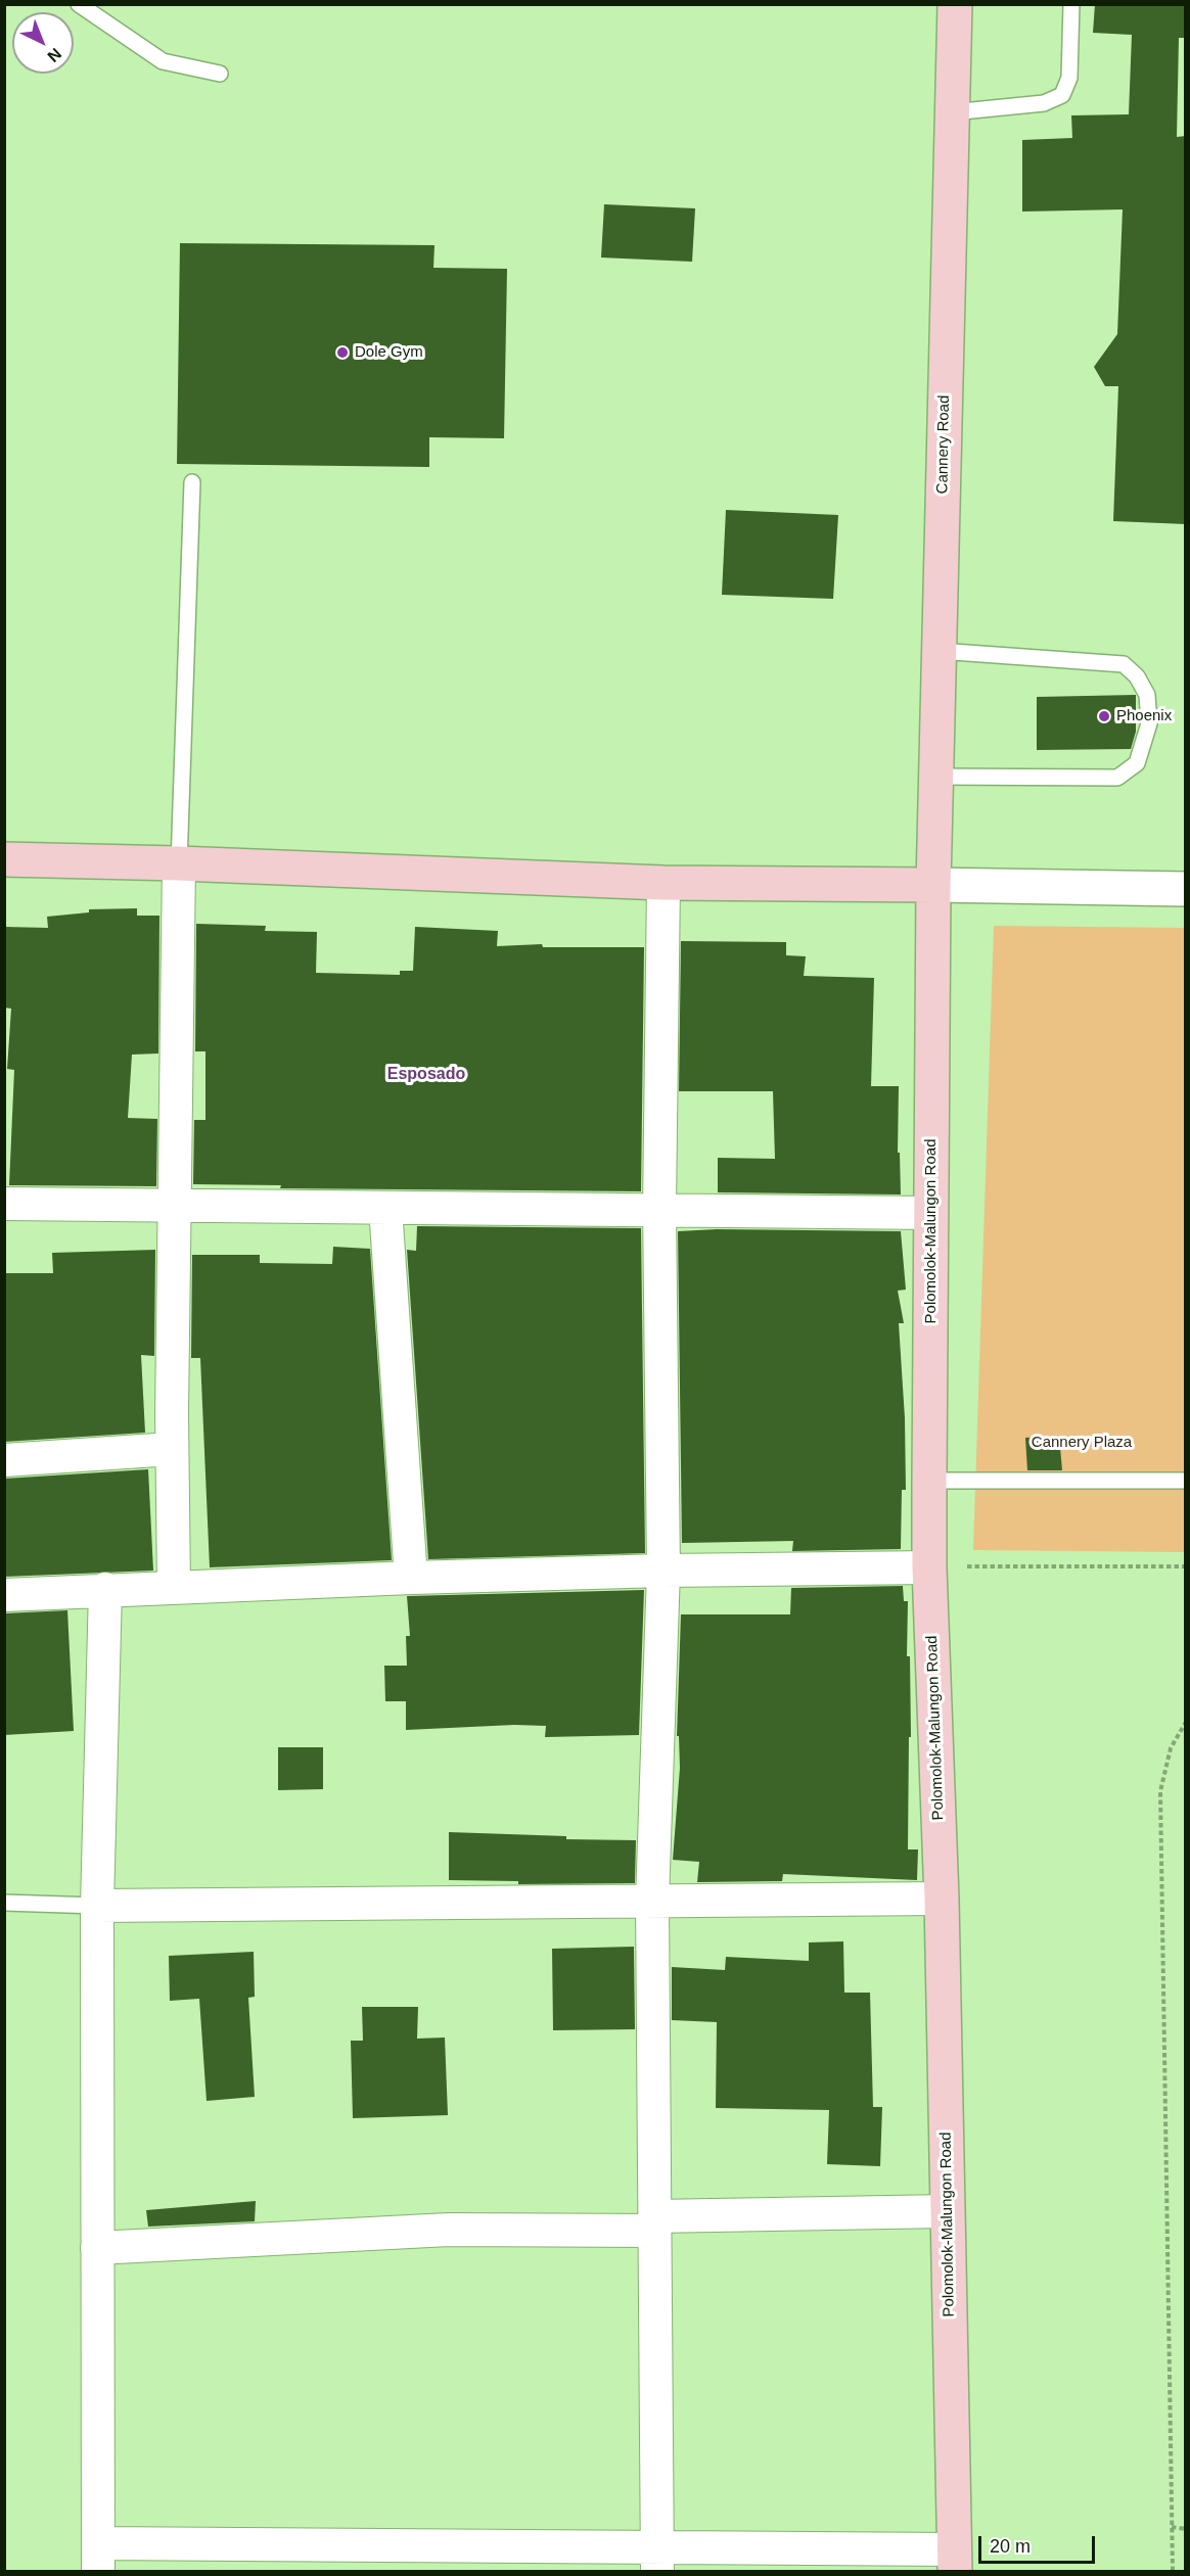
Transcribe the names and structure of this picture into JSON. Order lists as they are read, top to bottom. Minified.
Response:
{"streets":{"main road":["Cannery Road","Polomolok-Malungon Road"]},"crossings":[["Cannery Road","Polomolok-Malungon Road"]],"districts":["Esposado"],"parks":["Cannery Plaza"],"places":["Dole Gym","Phoenix"],"scale_bar":"20 m","north":"bottom right"}
